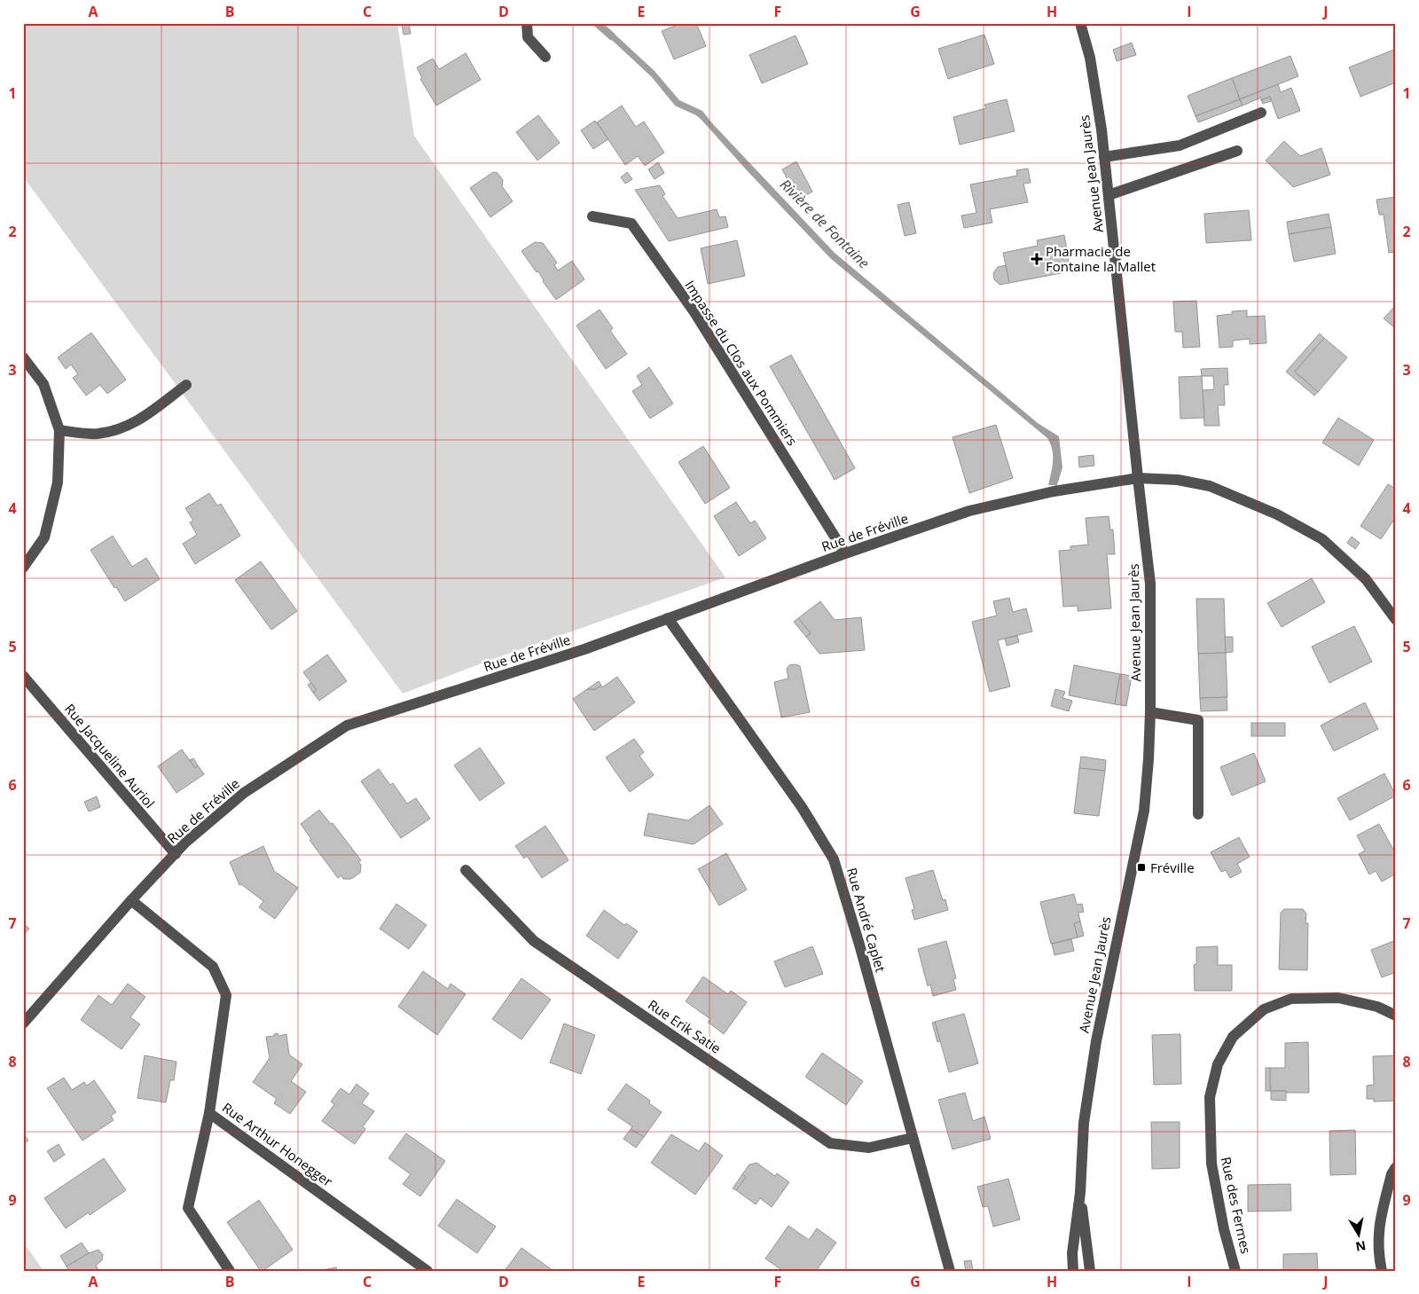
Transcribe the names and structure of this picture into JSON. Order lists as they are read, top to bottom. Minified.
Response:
{"streets":{"street":["Avenue Jean Jaurès","Impasse du Clos aux Pommiers","Rue de Fréville","Rue Jacqueline Auriol","Rue André Caplet","Rue Erik Satie","Rue Arthur Honegger","Rue des Fermes"]},"crossings":[["Avenue Jean Jaurès","Rue de Fréville"],["Impasse du Clos aux Pommiers","Rue de Fréville"],["Rue de Fréville","Rue Jacqueline Auriol"],["Rue de Fréville","Rue André Caplet"],["Rue de Fréville","Rue Arthur Honegger"],["Rue André Caplet","Rue Erik Satie"]],"water":["Rivière de Fontaine"],"places":{"health":["Pharmacie de Fontaine la Mallet"],"transit":["Fréville"]},"north":"bottom","grid":{"columns":["A","B","C","D","E","F","G","H","I","J"],"rows":["1","2","3","4","5","6","7","8","9"]}}
